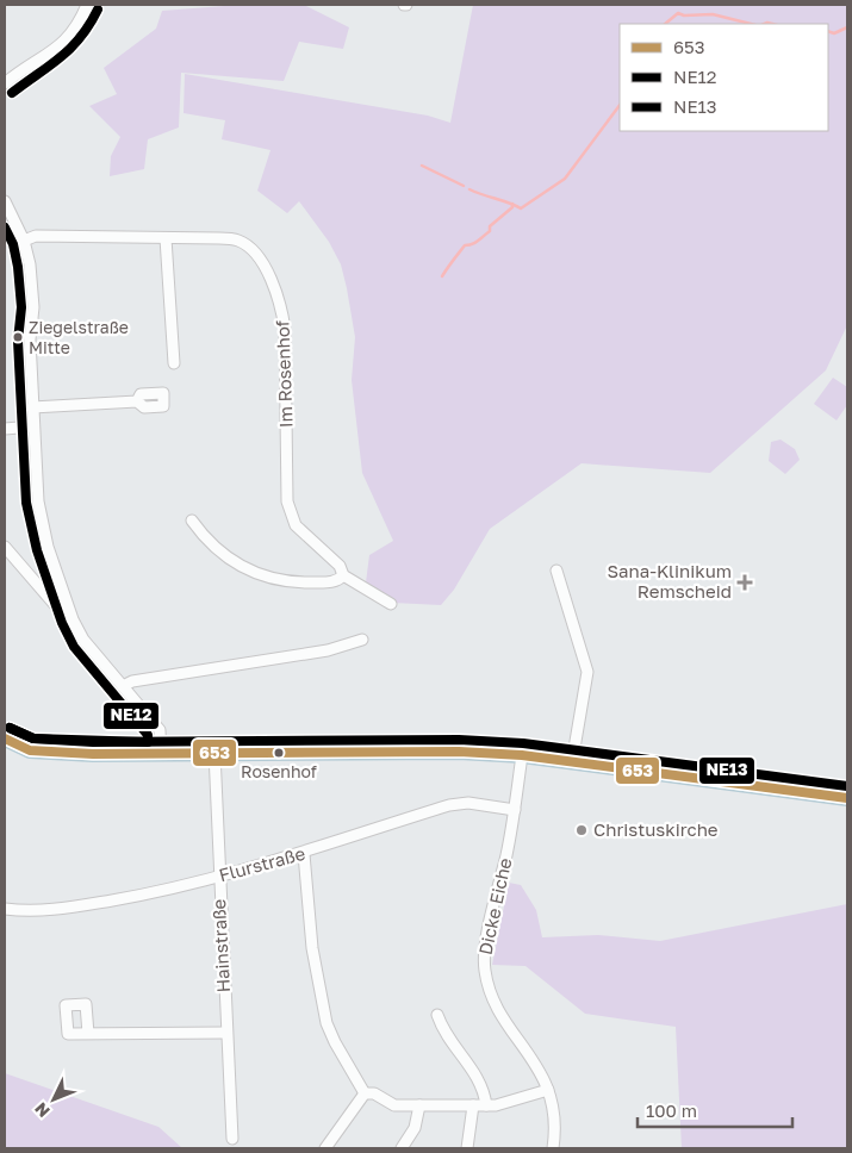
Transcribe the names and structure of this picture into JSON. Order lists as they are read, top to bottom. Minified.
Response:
{"streets":{"street":["Im Rosenhof","Flurstraße","Dicke Eiche","Hainstraße"]},"crossings":[["Flurstraße","Dicke Eiche"],["Flurstraße","Hainstraße"]],"places":{"other":["Ziegelstraße Mitte","Rosenhof","Christuskirche"],"health":["Sana-Klinikum Remscheid"]},"lines":["transit line NE12","transit line NE13","transit line 653"],"legend":["653","NE12","NE13"],"scale_bar":"100 m","north":"bottom left"}
